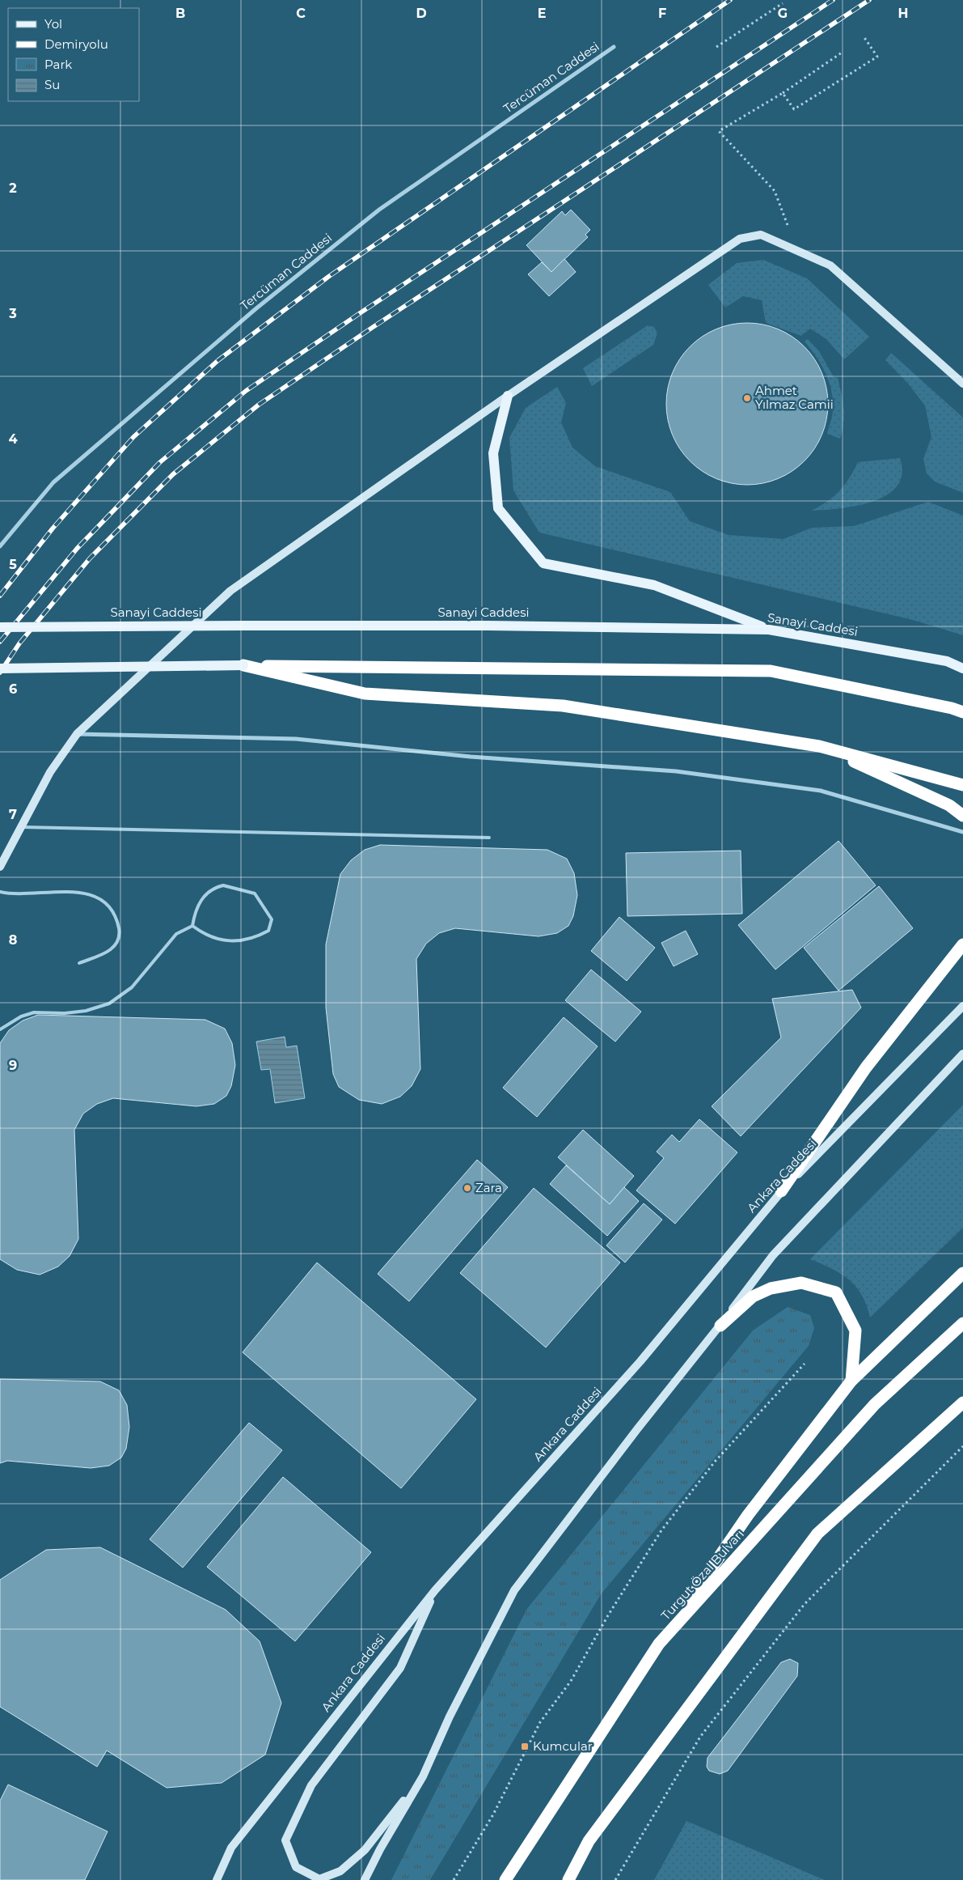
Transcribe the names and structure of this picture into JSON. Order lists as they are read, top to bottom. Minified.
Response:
{"streets":{"highway":["Turgut Özal Bulvarı"],"main road":["Sanayi Caddesi","Ankara Caddesi"],"street":["Tercüman Caddesi"]},"places":{"other":["Ahmet Yılmaz Camii","Zara"],"transit":["Kumcular"]},"legend":["Yol","Demiryolu","Park","Su"],"grid":{"columns":["B","C","D","E","F","G","H"],"rows":["2","3","4","5","6","7","8","9"]}}
